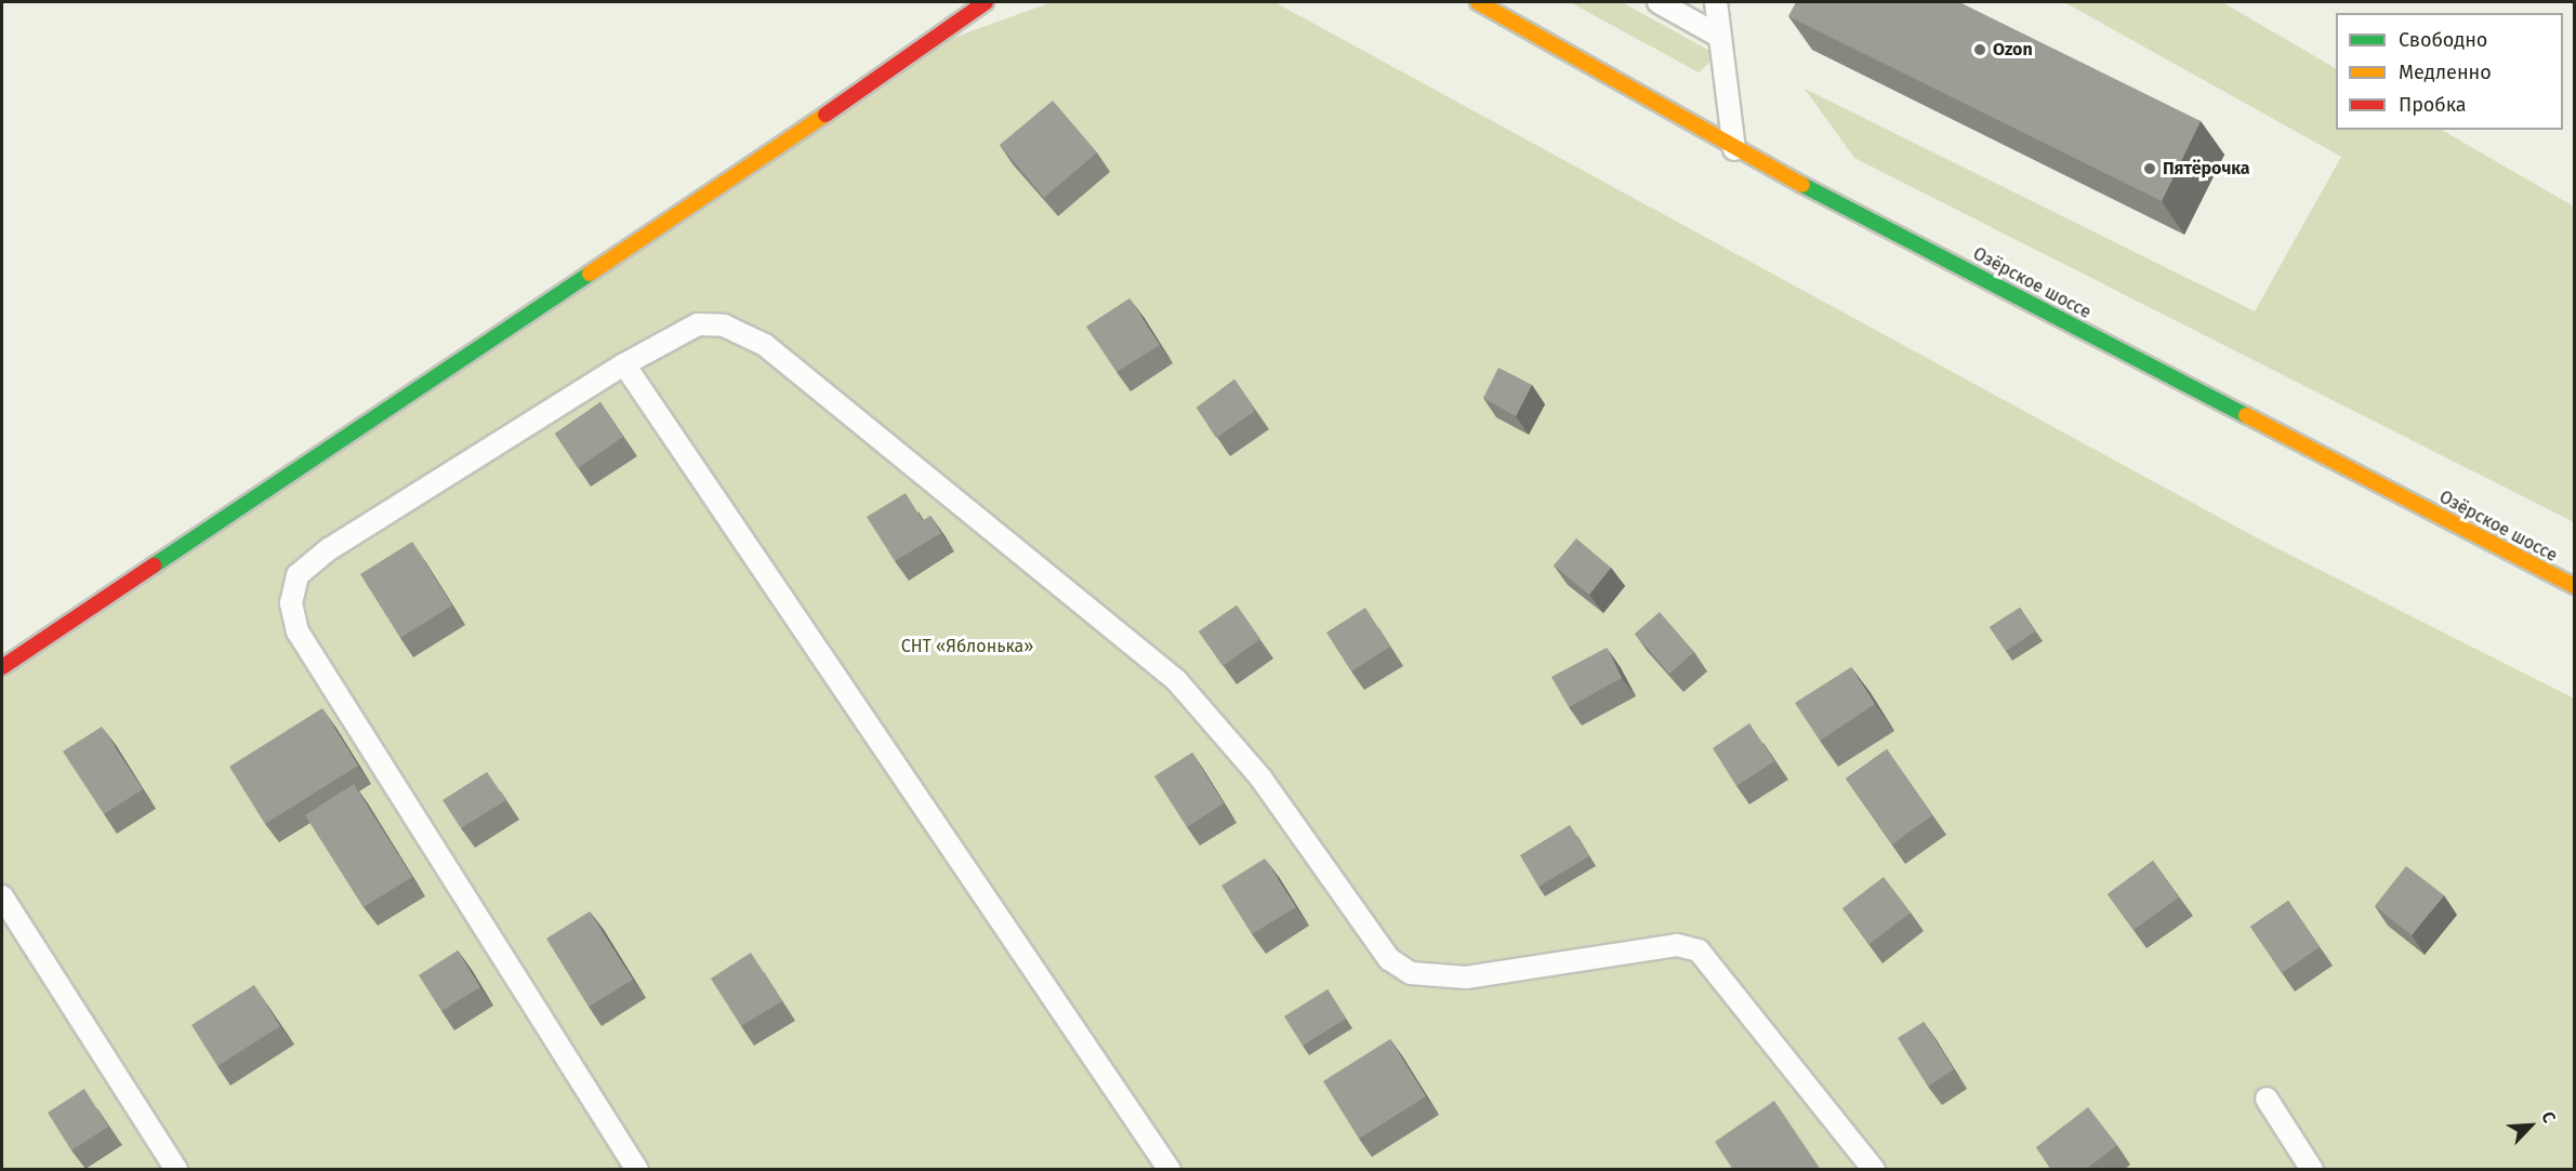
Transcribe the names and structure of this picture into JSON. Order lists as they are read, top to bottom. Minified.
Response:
{"streets":{"main road":["Озёрское шоссе"]},"parks":["СНТ «Яблонька»"],"places":["Ozon","Пятёрочка"],"legend":["Свободно","Медленно","Пробка"],"north":"top right"}
